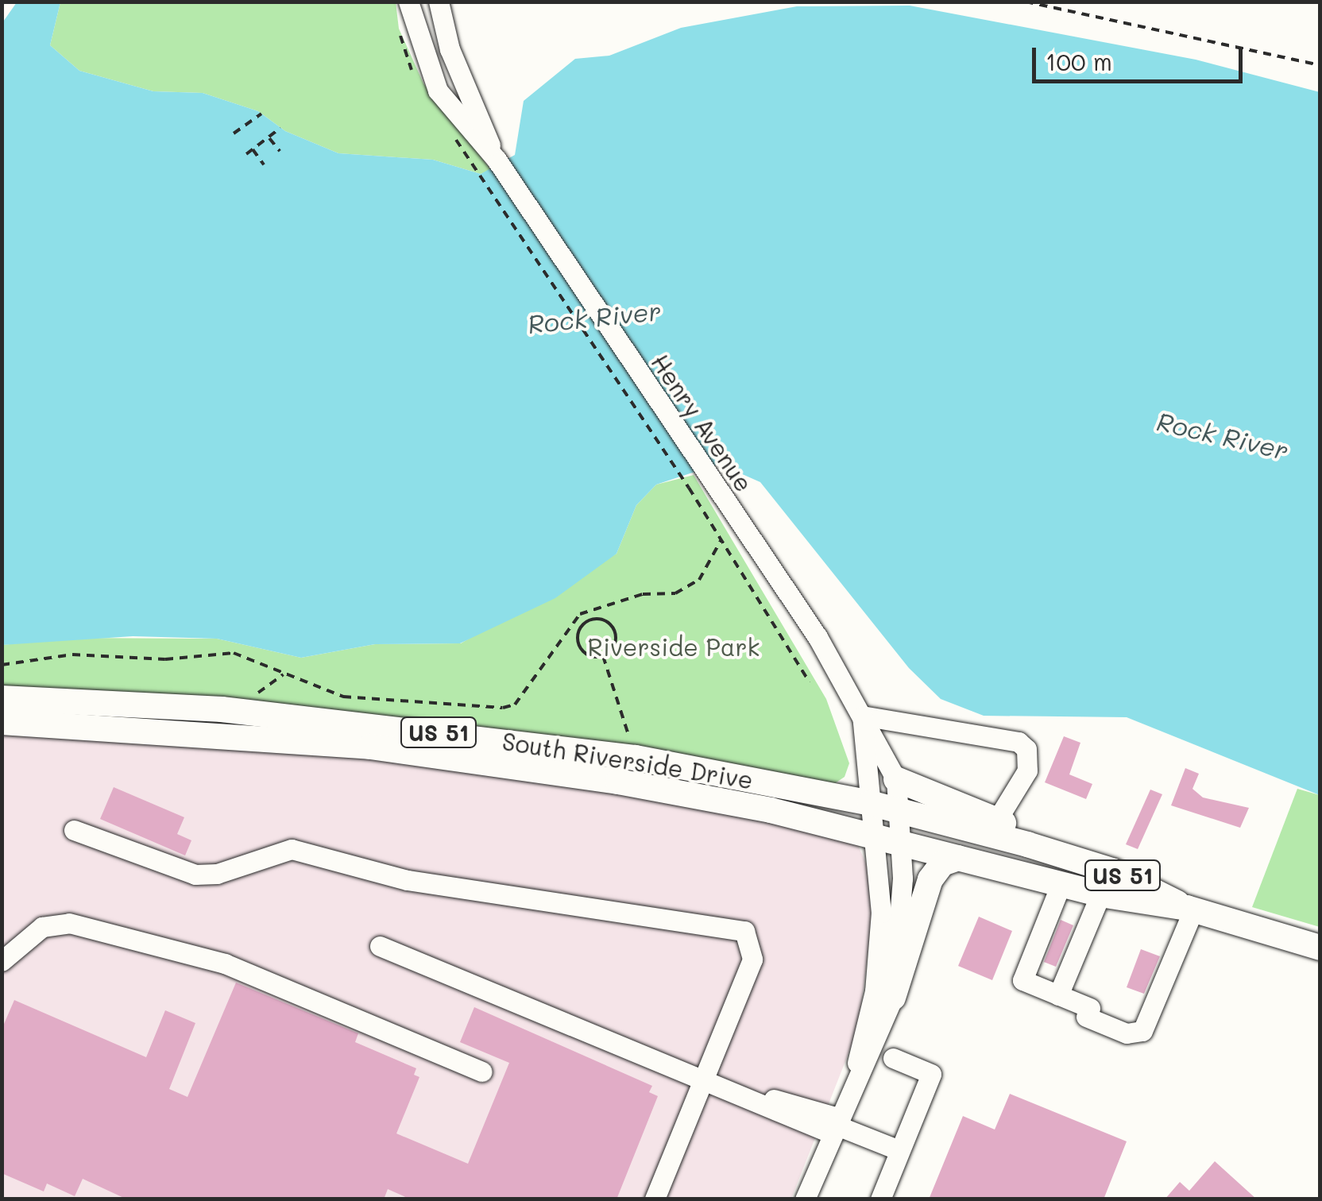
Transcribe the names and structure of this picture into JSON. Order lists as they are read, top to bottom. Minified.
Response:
{"streets":{"main road":["US 51","South Riverside Drive"],"street":["Henry Avenue"]},"crossings":[["Henry Avenue","South Riverside Drive"]],"water":["Rock River"],"parks":["Riverside Park"],"scale_bar":"100 m"}
